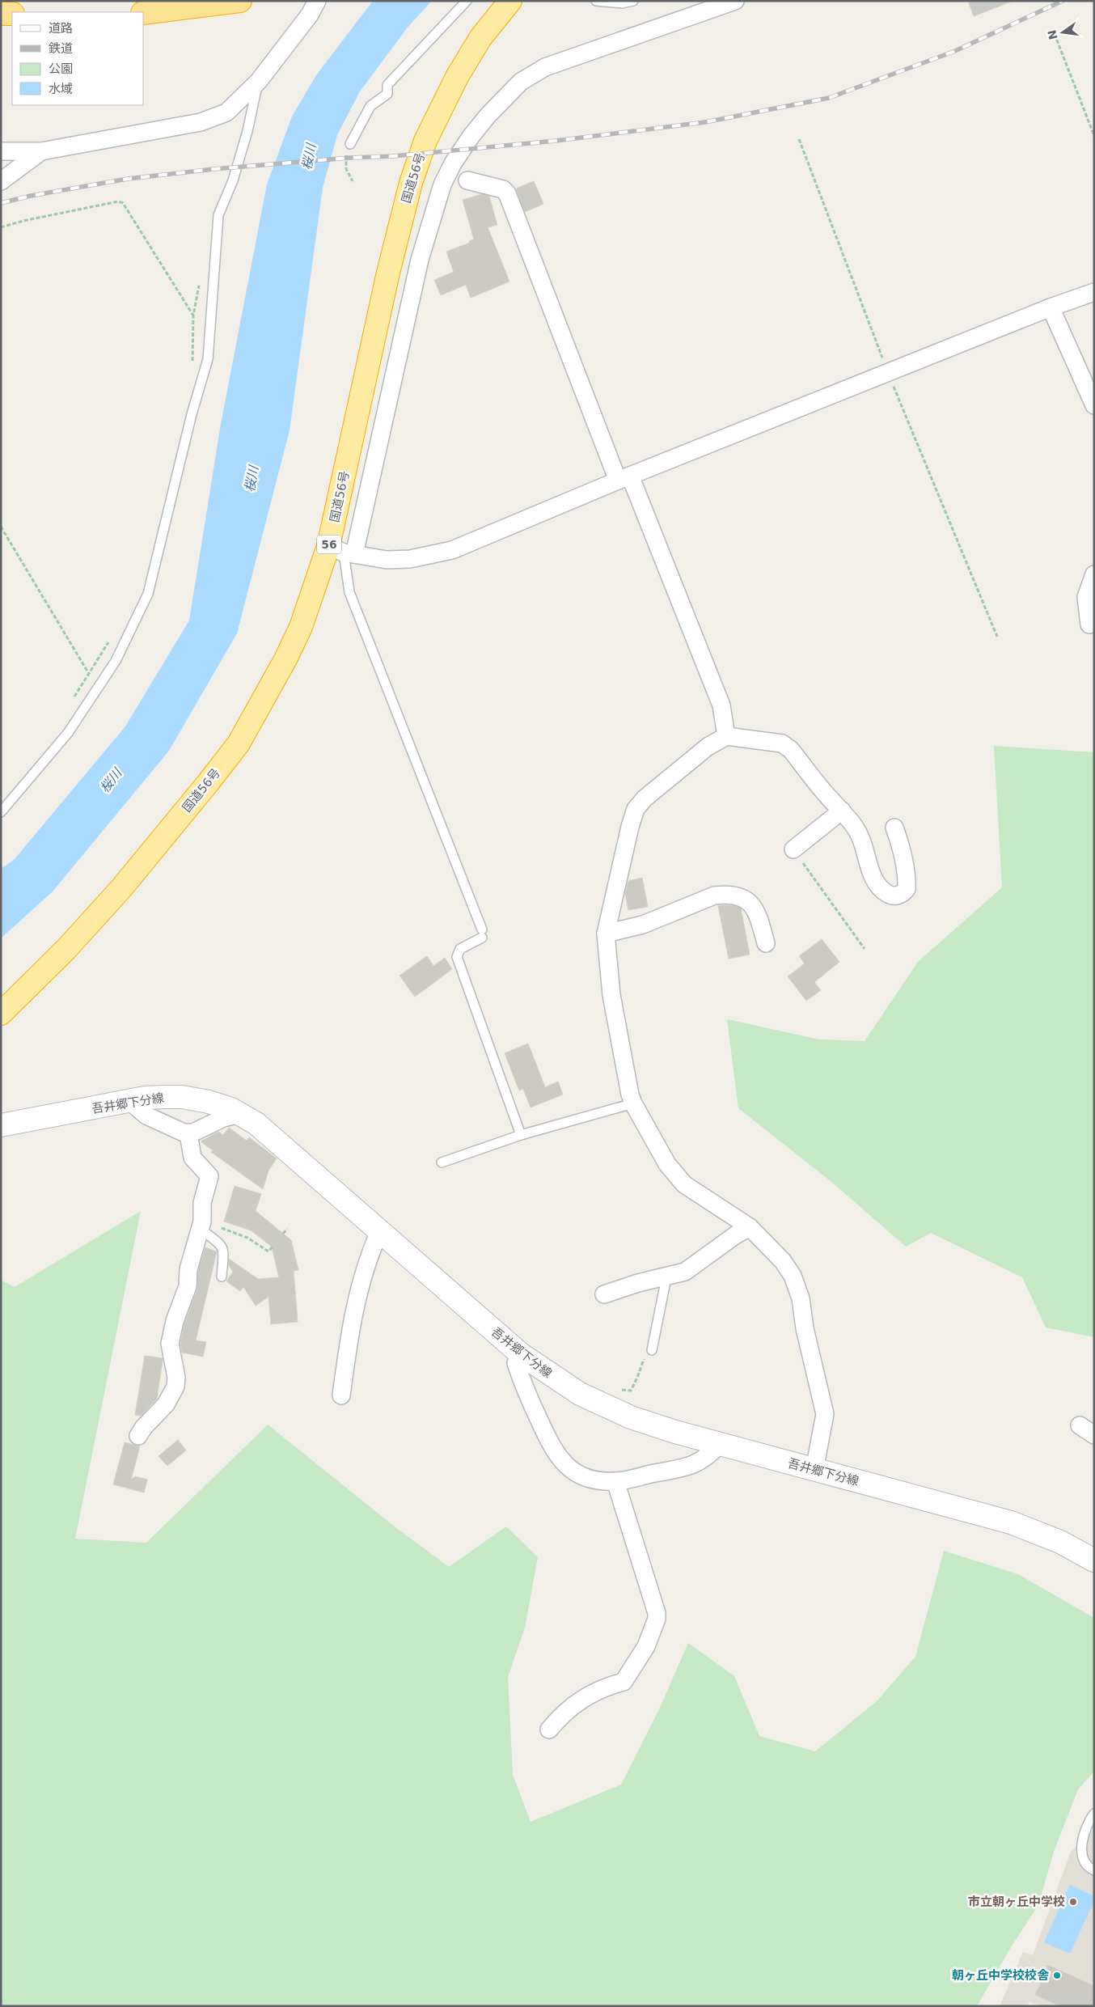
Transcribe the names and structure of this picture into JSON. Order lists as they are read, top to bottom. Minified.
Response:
{"streets":{"highway":["国道56号","56"],"main road":["吾井郷下分線"]},"water":["桜川"],"places":["市立朝ヶ丘中学校","朝ヶ丘中学校校舎"],"legend":["道路","鉄道","公園","水域"],"north":"left"}
